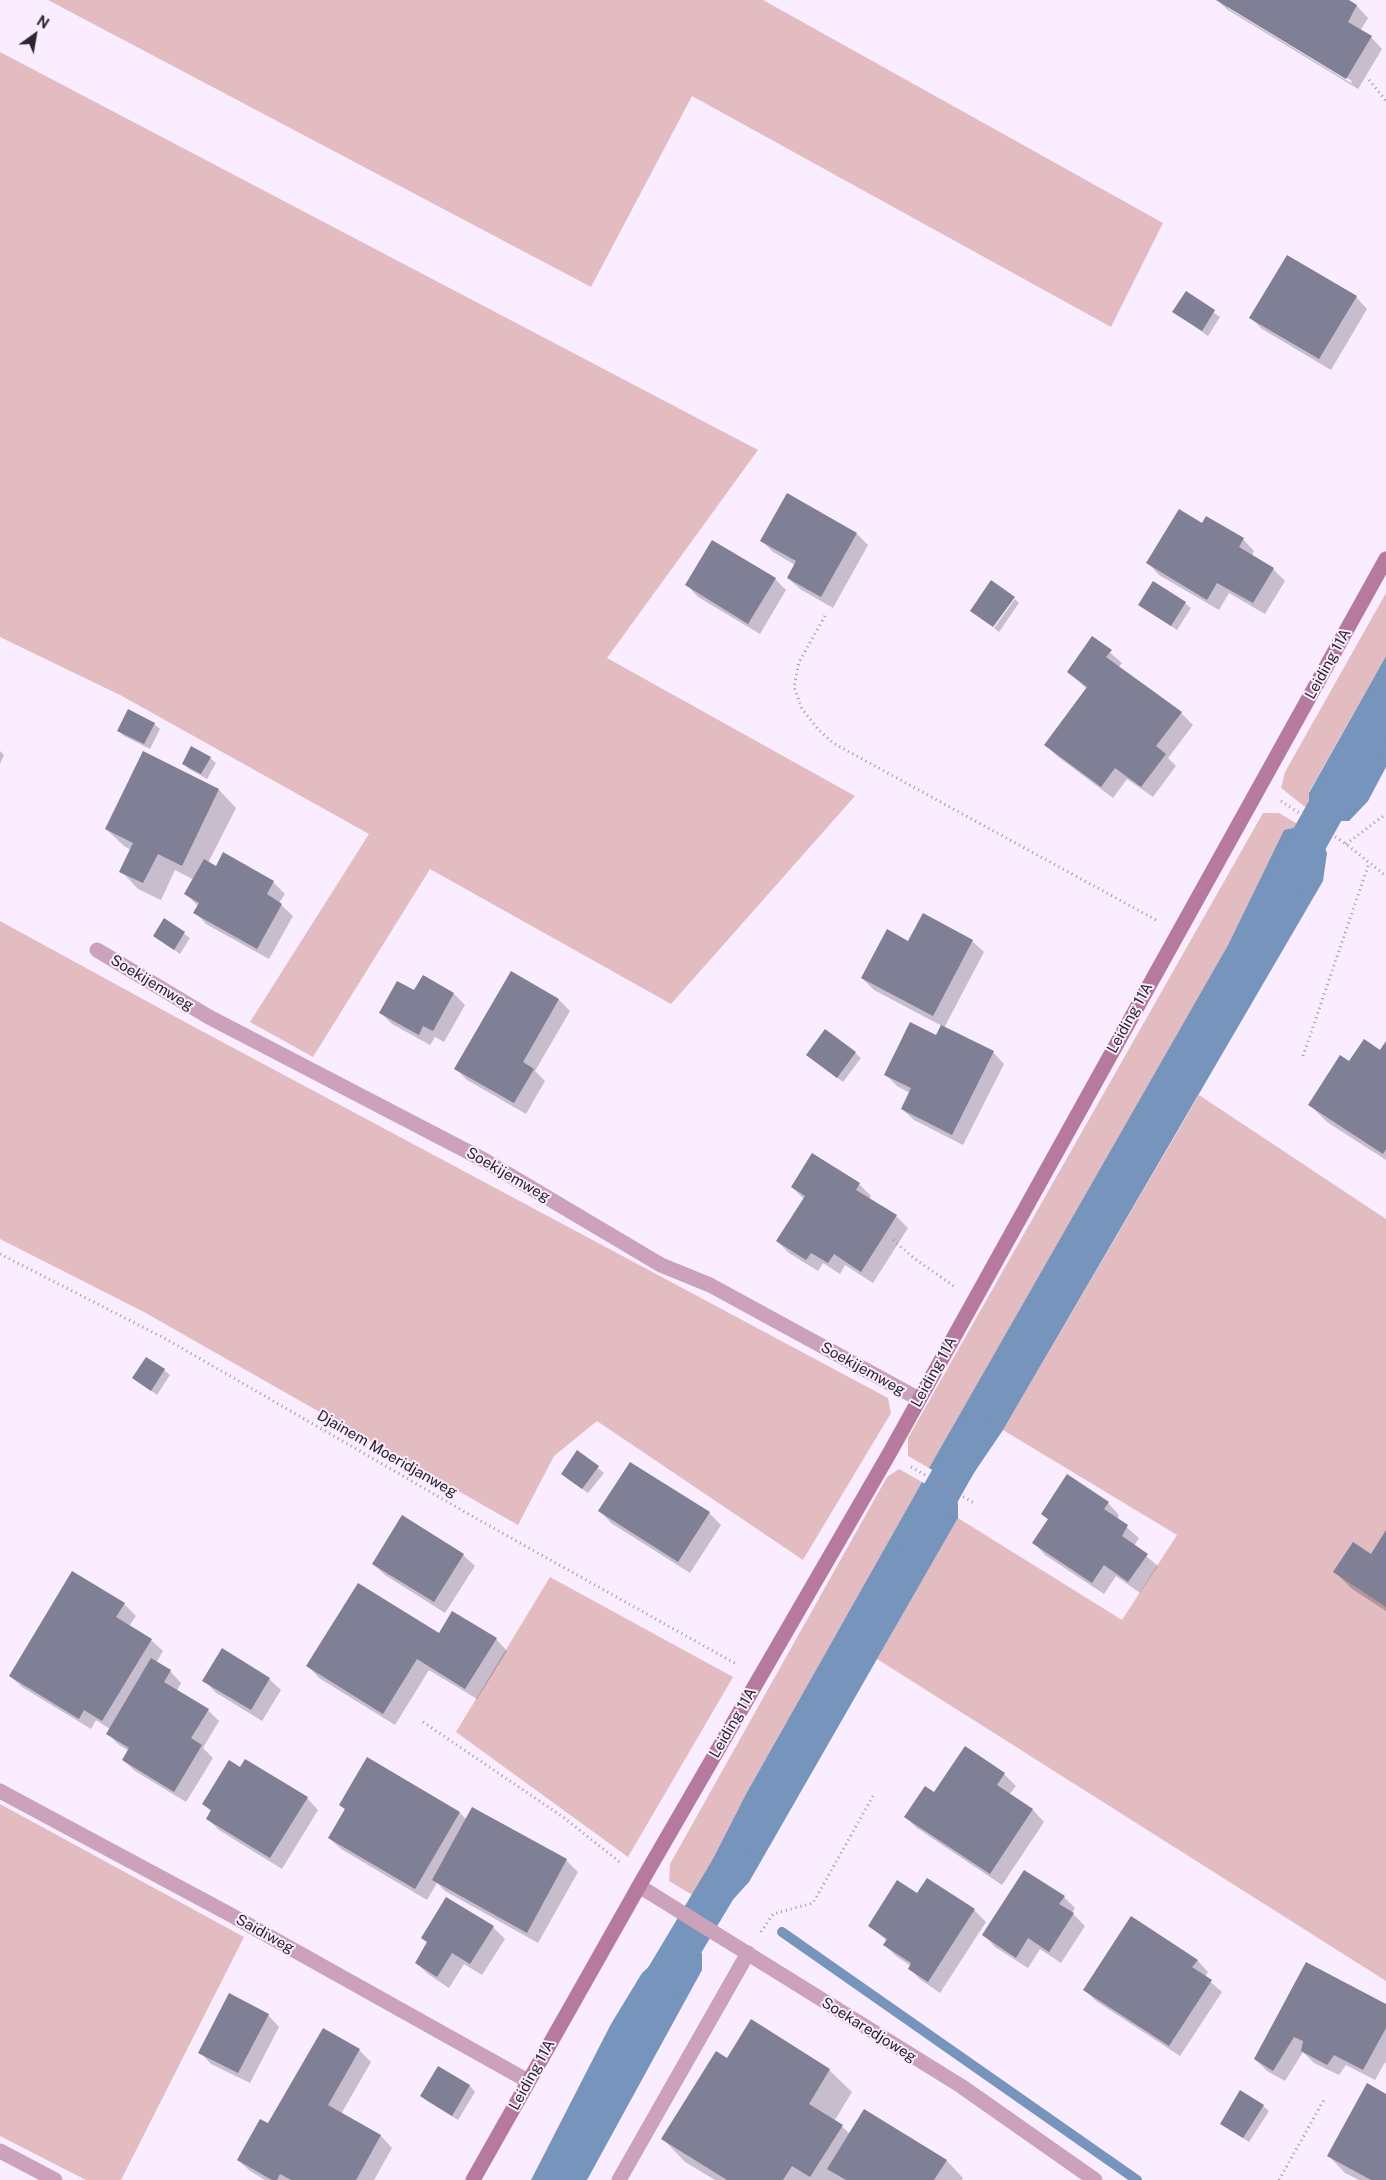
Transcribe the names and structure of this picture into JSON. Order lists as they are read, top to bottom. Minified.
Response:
{"streets":{"street":["Leiding 11A","Soekijemweg","Saidiweg","Soekaredjoweg"],"path":["Djainem Moeridjanweg"]},"crossings":[["Leiding 11A","Soekijemweg"],["Leiding 11A","Djainem Moeridjanweg"],["Leiding 11A","Saidiweg"],["Leiding 11A","Soekaredjoweg"]],"north":"top right"}
